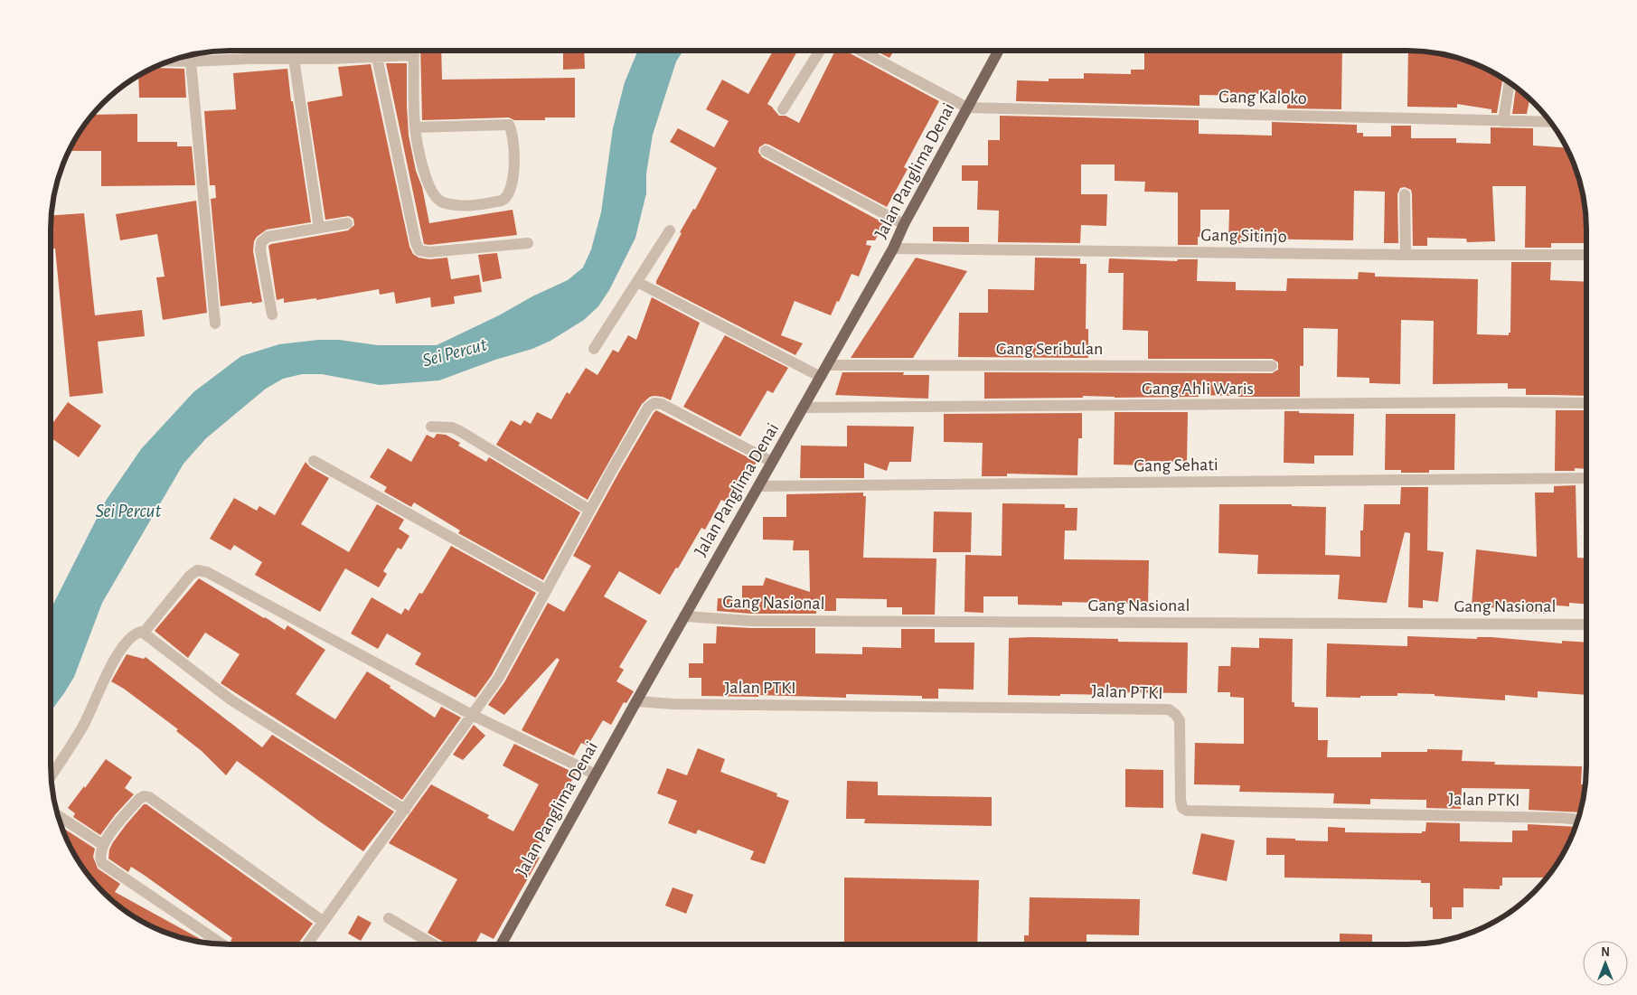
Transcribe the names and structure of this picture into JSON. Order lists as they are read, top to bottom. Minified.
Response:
{"streets":{"main road":["Jalan Panglima Denai"],"street":["Gang Kaloko","Gang Sitinjo","Gang Seribulan","Gang Ahli Waris","Gang Sehati","Gang Nasional","Jalan PTKI"]},"crossings":[["Gang Kaloko","Jalan Panglima Denai"],["Jalan Panglima Denai","Gang Sitinjo"],["Jalan Panglima Denai","Gang Seribulan"],["Jalan Panglima Denai","Gang Ahli Waris"],["Jalan Panglima Denai","Gang Sehati"],["Jalan Panglima Denai","Gang Nasional"],["Jalan Panglima Denai","Jalan PTKI"]],"water":["Sei Percut"],"north":"top"}
